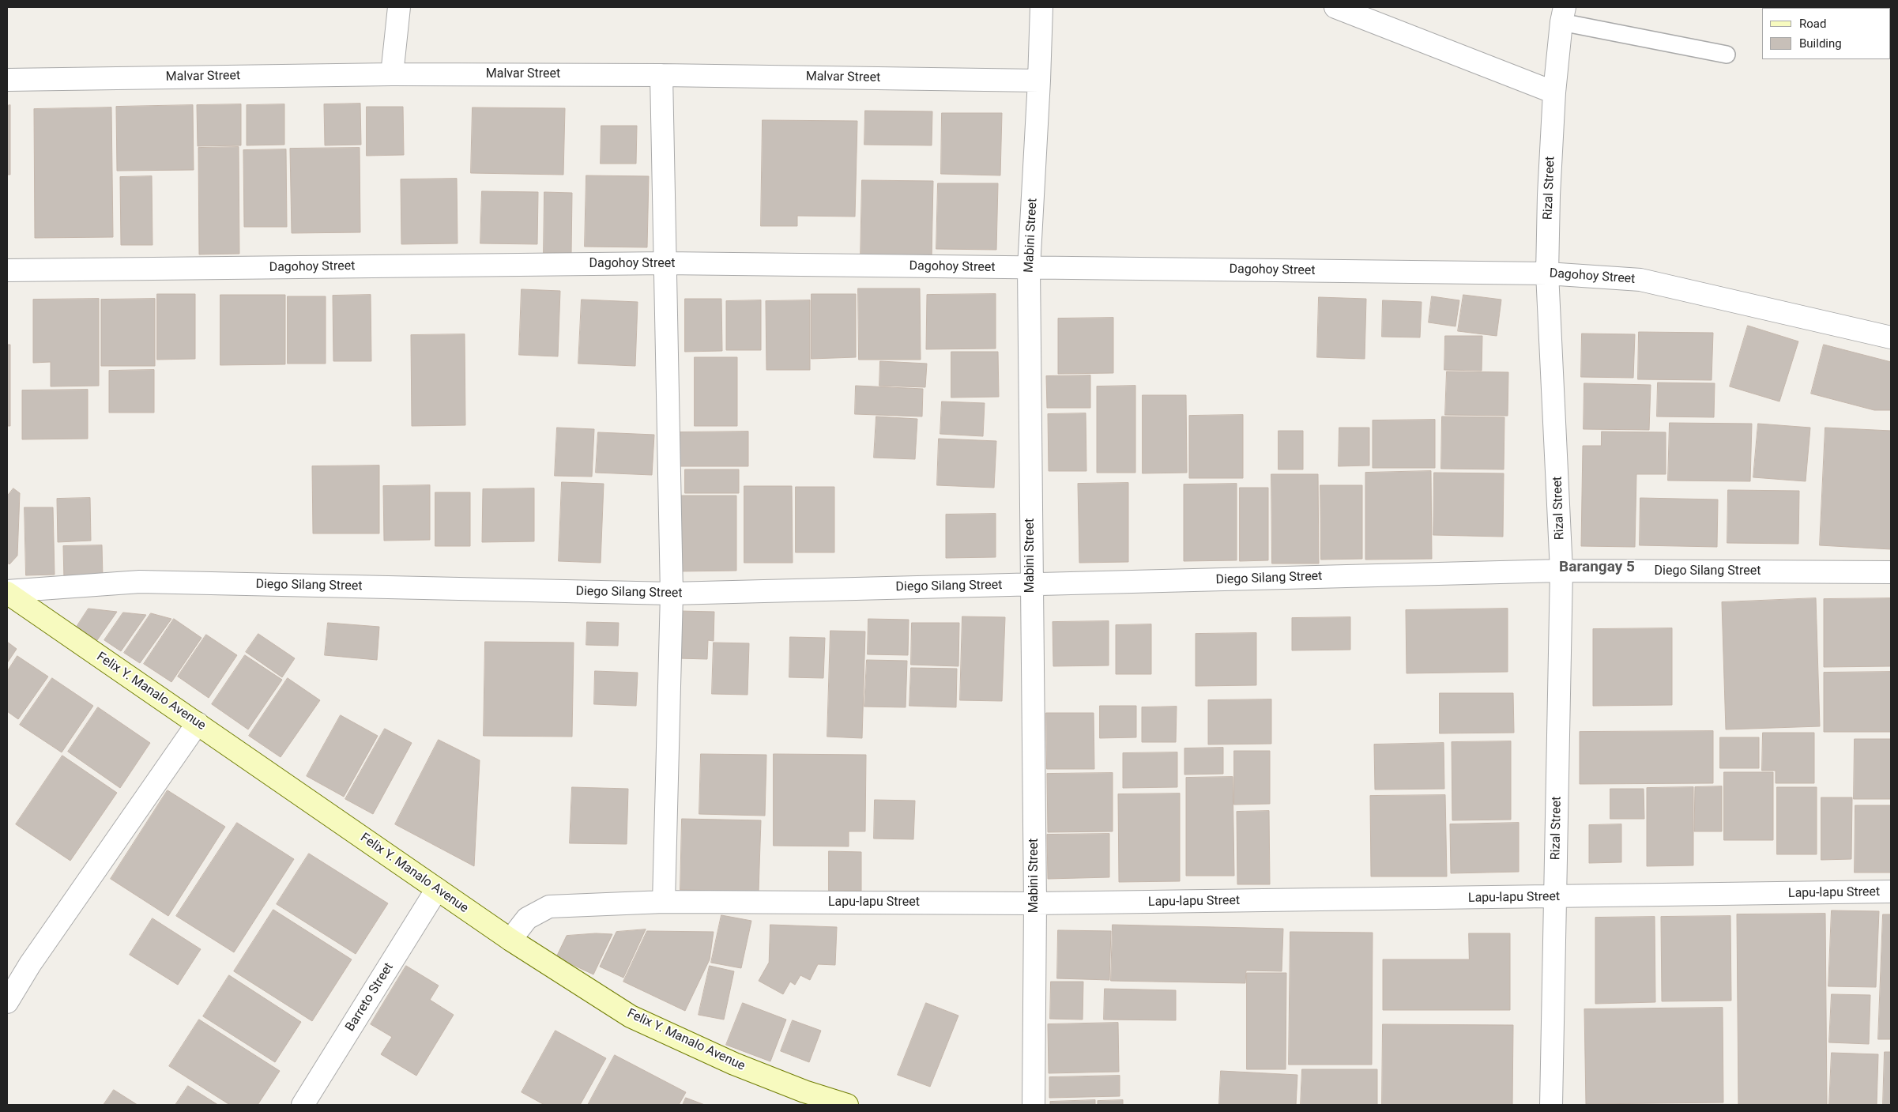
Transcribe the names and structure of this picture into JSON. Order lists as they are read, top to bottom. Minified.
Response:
{"streets":{"main road":["Felix Y. Manalo Avenue"],"street":["Malvar Street","Rizal Street","Mabini Street","Dagohoy Street","Diego Silang Street","Lapu-lapu Street","Barreto Street"]},"crossings":[["Malvar Street","Mabini Street"],["Rizal Street","Dagohoy Street"],["Rizal Street","Diego Silang Street"],["Rizal Street","Lapu-lapu Street"],["Mabini Street","Dagohoy Street"],["Mabini Street","Diego Silang Street"],["Mabini Street","Lapu-lapu Street"],["Diego Silang Street","Felix Y. Manalo Avenue"],["Felix Y. Manalo Avenue","Lapu-lapu Street"],["Felix Y. Manalo Avenue","Barreto Street"]],"districts":["Barangay 5"],"legend":["Road","Building"]}
